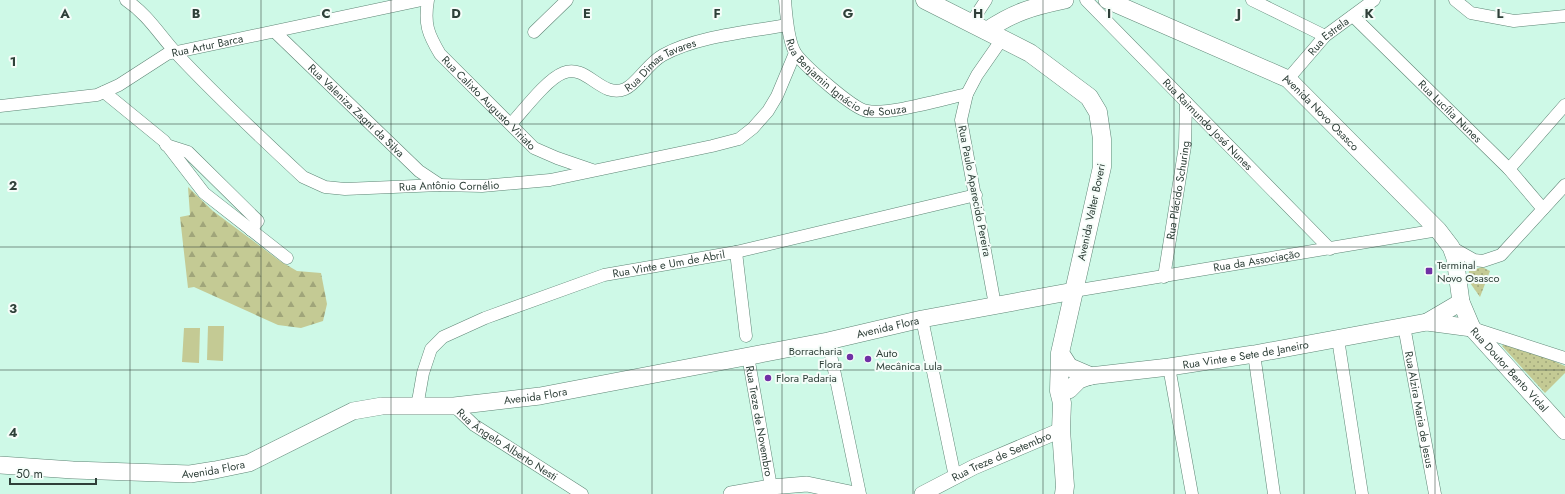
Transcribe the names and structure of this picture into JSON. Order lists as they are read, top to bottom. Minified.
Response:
{"streets":{"main road":["Avenida Novo Osasco","Avenida Valter Boveri","Avenida Flora","Rua Vinte e Sete de Janeiro","Rua Doutor Bento Vidal"],"street":["Rua Estrela","Rua Artur Barca","Rua Dimas Tavares","Rua Benjamin Ignácio de Souza","Rua Calixto Augusto Viriato","Rua Valeniza Zagni da Silva","Rua Lucília Nunes","Rua Raimundo José Nunes","Rua Antônio Cornélio","Rua Plácido Schuring","Rua Paulo Aparecido Pereira","Rua da Associação","Rua Vinte e Um de Abril","Rua Alzira Maria de Jesus","Rua Treze de Novembro","Rua Ângelo Alberto Nesti","Rua Treze de Setembro"]},"crossings":[["Rua Estrela","Rua Lucília Nunes"],["Rua Estrela","Avenida Novo Osasco"],["Rua Artur Barca","Rua Valeniza Zagni da Silva"],["Rua Artur Barca","Rua Antônio Cornélio"],["Rua Dimas Tavares","Rua Benjamin Ignácio de Souza"],["Rua Dimas Tavares","Rua Calixto Augusto Viriato"],["Rua Benjamin Ignácio de Souza","Rua Antônio Cornélio"],["Rua Benjamin Ignácio de Souza","Rua Paulo Aparecido Pereira"],["Rua Calixto Augusto Viriato","Rua Antônio Cornélio"],["Rua Valeniza Zagni da Silva","Rua Antônio Cornélio"],["Avenida Novo Osasco","Rua da Associação"],["Avenida Novo Osasco","Rua Vinte e Sete de Janeiro"],["Avenida Novo Osasco","Rua Doutor Bento Vidal"],["Rua Raimundo José Nunes","Rua Plácido Schuring"],["Rua Raimundo José Nunes","Rua da Associação"],["Rua Plácido Schuring","Rua da Associação"],["Rua Paulo Aparecido Pereira","Avenida Valter Boveri"],["Rua Paulo Aparecido Pereira","Rua Vinte e Um de Abril"],["Rua Paulo Aparecido Pereira","Avenida Flora"],["Avenida Valter Boveri","Rua da Associação"],["Avenida Valter Boveri","Avenida Flora"],["Avenida Valter Boveri","Rua Vinte e Sete de Janeiro"],["Avenida Valter Boveri","Rua Treze de Setembro"],["Rua da Associação","Avenida Flora"],["Rua Vinte e Um de Abril","Avenida Flora"],["Avenida Flora","Rua Treze de Novembro"],["Avenida Flora","Rua Ângelo Alberto Nesti"],["Rua Vinte e Sete de Janeiro","Rua Doutor Bento Vidal"],["Rua Vinte e Sete de Janeiro","Rua Alzira Maria de Jesus"]],"places":{"transit":["Terminal Novo Osasco"],"other":["Borracharia Flora","Auto Mecânica Lula","Flora Padaria"]},"scale_bar":"50 m","grid":{"columns":["A","B","C","D","E","F","G","H","I","J","K","L"],"rows":["1","2","3","4"]}}
